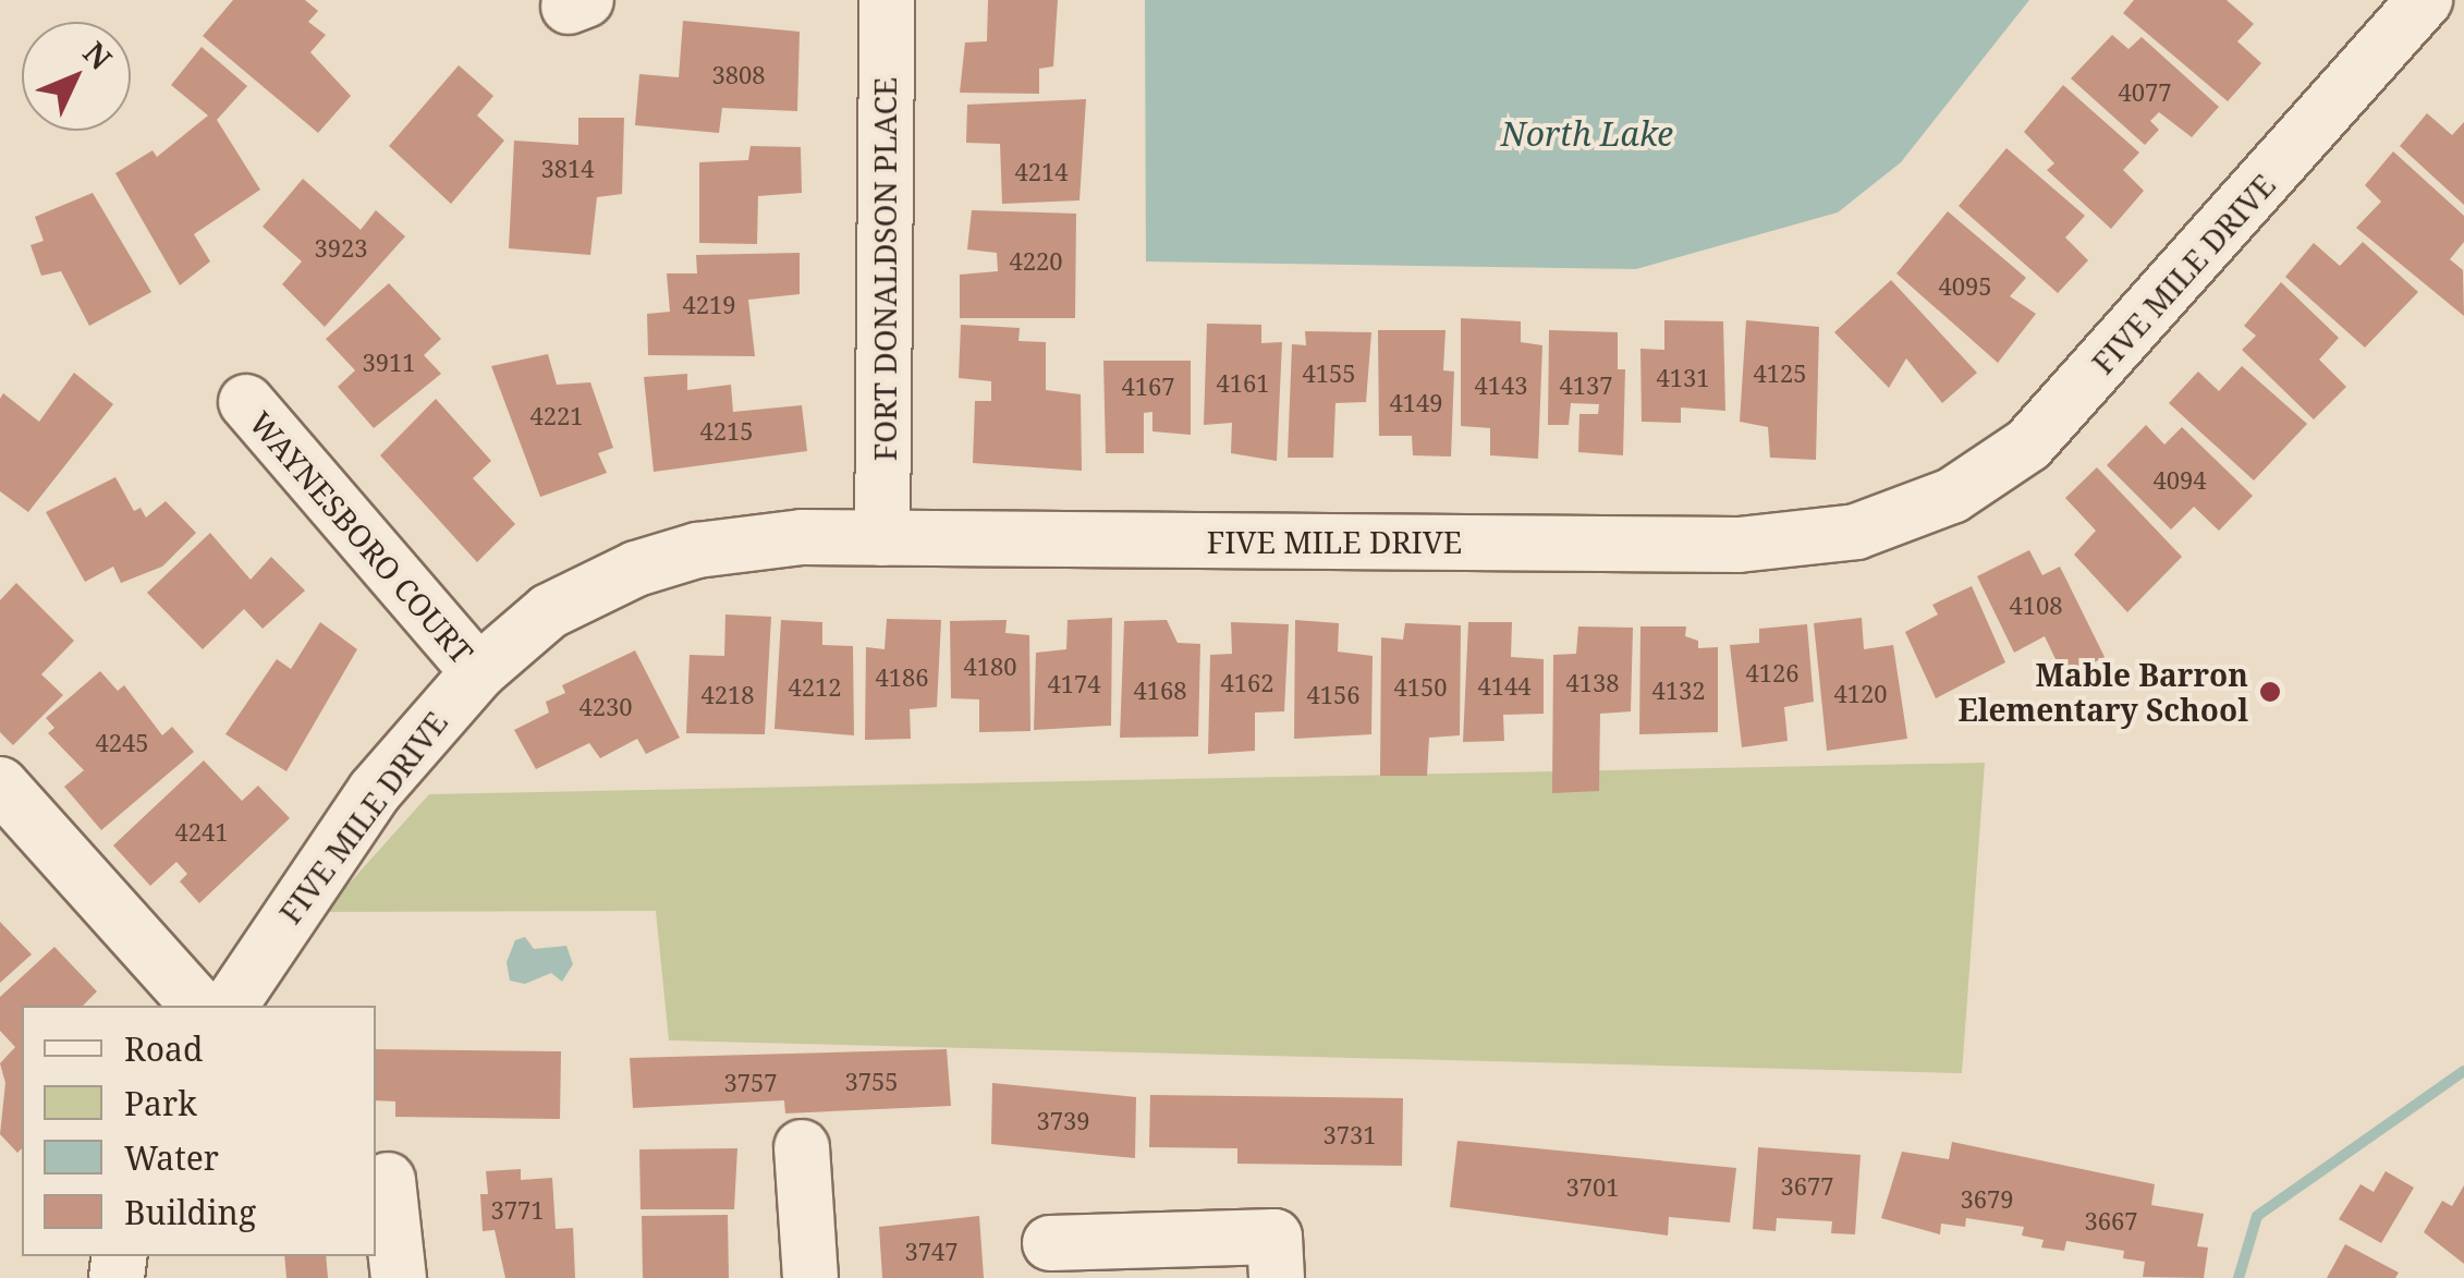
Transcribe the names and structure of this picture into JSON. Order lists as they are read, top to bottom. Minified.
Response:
{"streets":{"street":["FORT DONALDSON PLACE","FIVE MILE DRIVE","WAYNESBORO COURT"]},"crossings":[["FORT DONALDSON PLACE","FIVE MILE DRIVE"],["FIVE MILE DRIVE","WAYNESBORO COURT"]],"water":["North Lake"],"places":["Mable Barron Elementary School"],"house_numbers":["3808","4077","3814","4214","3923","4220","4095","4219","3911","4155","4125","4131","4161","4143","4137","4167","4149","4221","4215","4094","4108","4180","4126","4186","4162","4138","4174","4144","4212","4150","4168","4132","4120","4218","4156","4230","4245","4241","3755","3757","3739","3731","3677","3701","3679","3771","3667","3747"],"legend":["Road","Park","Water","Building"],"north":"top right"}
